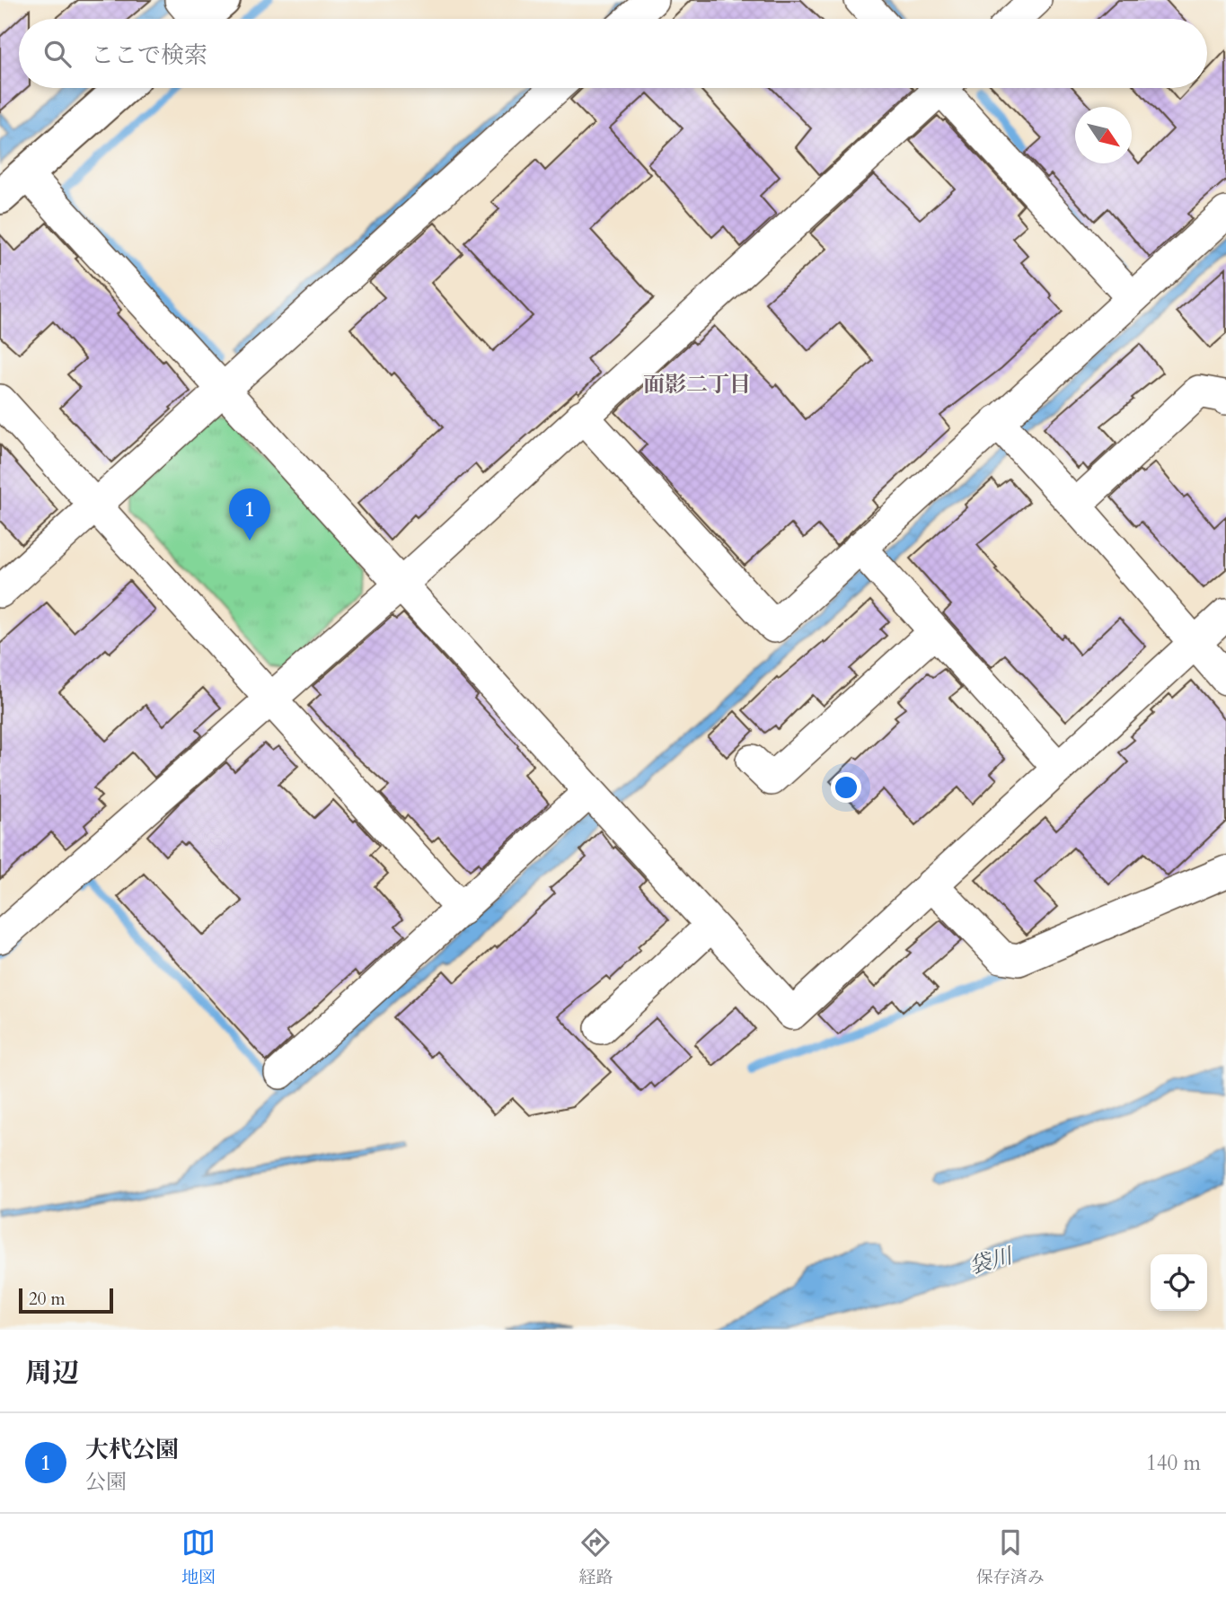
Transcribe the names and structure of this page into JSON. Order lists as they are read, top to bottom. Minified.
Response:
{"districts":["面影二丁目"],"water":["袋川"],"scale_bar":"20 m","north":"bottom right","page":{"search":"ここで検索","pins":"1","scale":"20 m","heading":"周辺","list":[{"mark":"1","name":"大杙公園","note":"公園","value":"140 m"}],"nav":["地図","経路","保存済み"]}}
